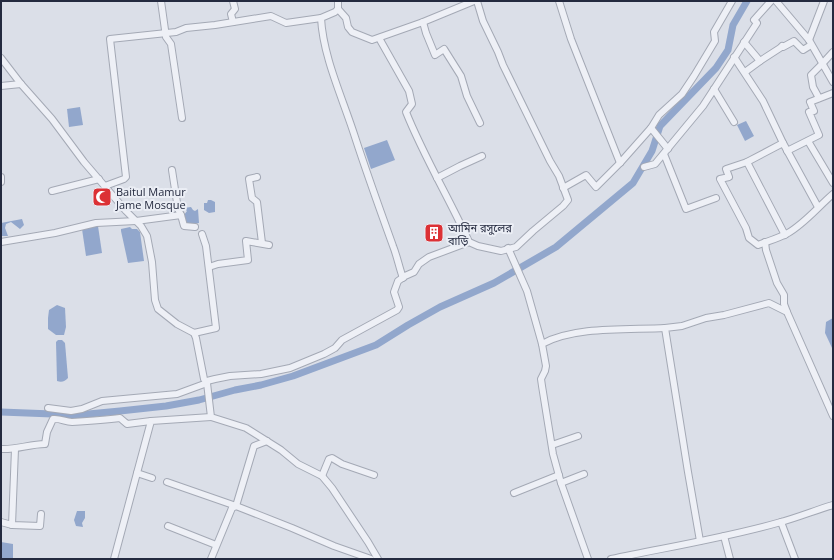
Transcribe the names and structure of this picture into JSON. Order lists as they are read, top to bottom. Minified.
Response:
{"places":{"mosque":["Baitul Mamur Jame Mosque"],"building":["আমিন রসুলের বাড়ি"]}}
